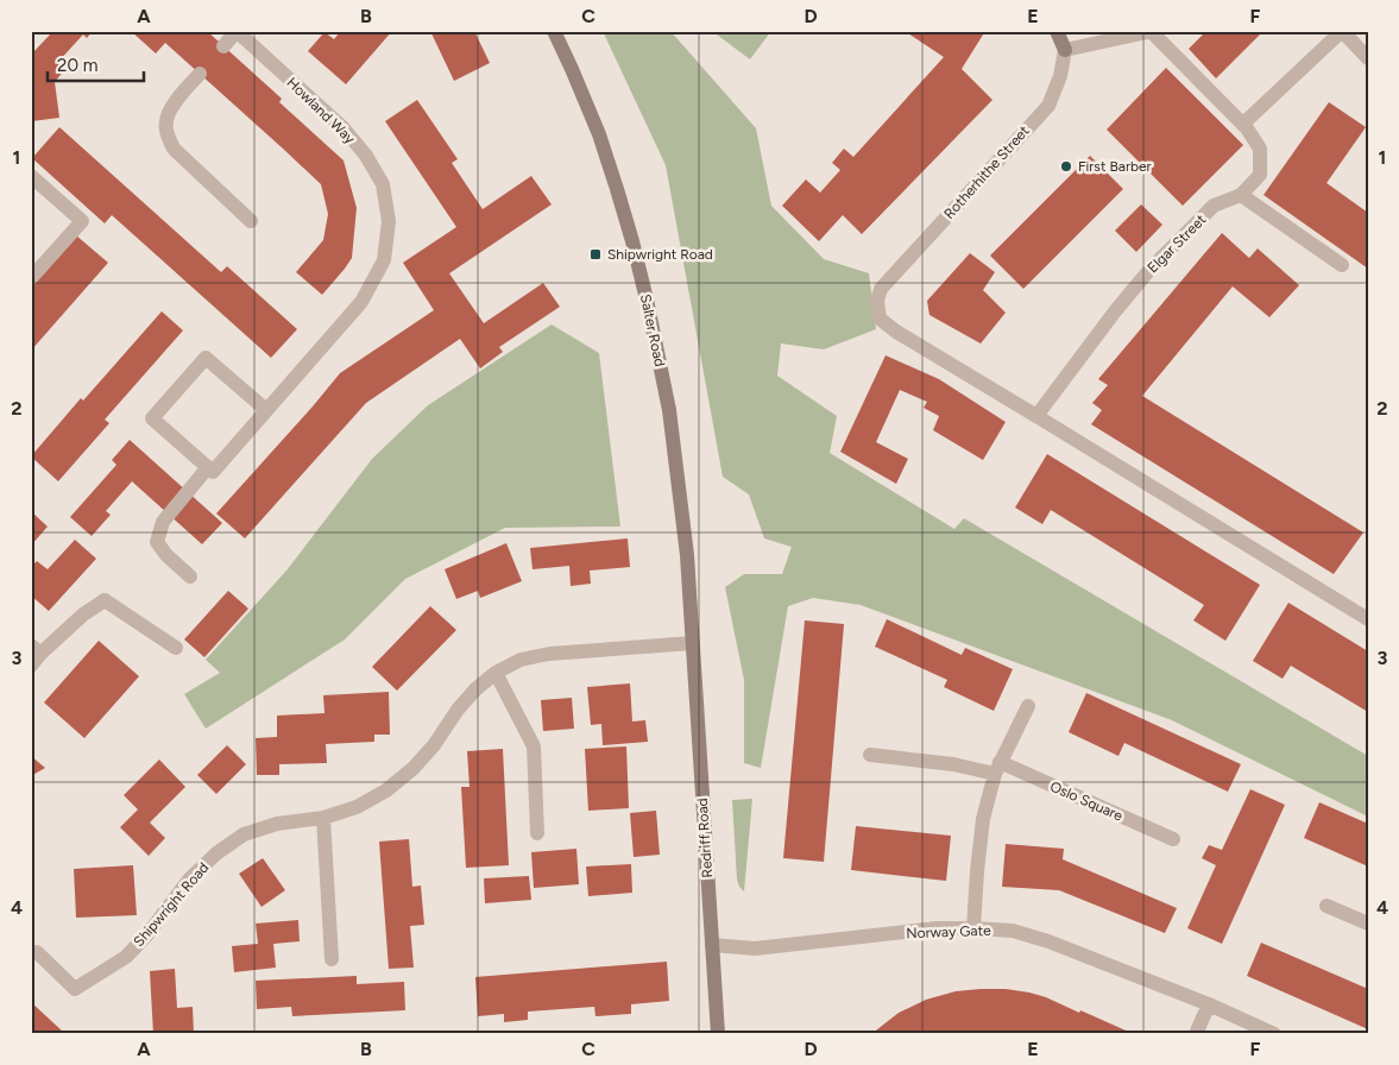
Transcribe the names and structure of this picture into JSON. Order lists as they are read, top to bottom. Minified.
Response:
{"streets":{"main road":["Salter Road","Redriff Road"],"street":["Howland Way","Rotherhithe Street","Elgar Street","Oslo Square","Shipwright Road","Norway Gate"]},"crossings":[["Rotherhithe Street","Elgar Street"],["Salter Road","Redriff Road"],["Salter Road","Shipwright Road"],["Redriff Road","Shipwright Road"],["Redriff Road","Norway Gate"]],"places":{"other":["First Barber"],"transit":["Shipwright Road"]},"scale_bar":"20 m","grid":{"columns":["A","B","C","D","E","F"],"rows":["1","2","3","4"]}}
